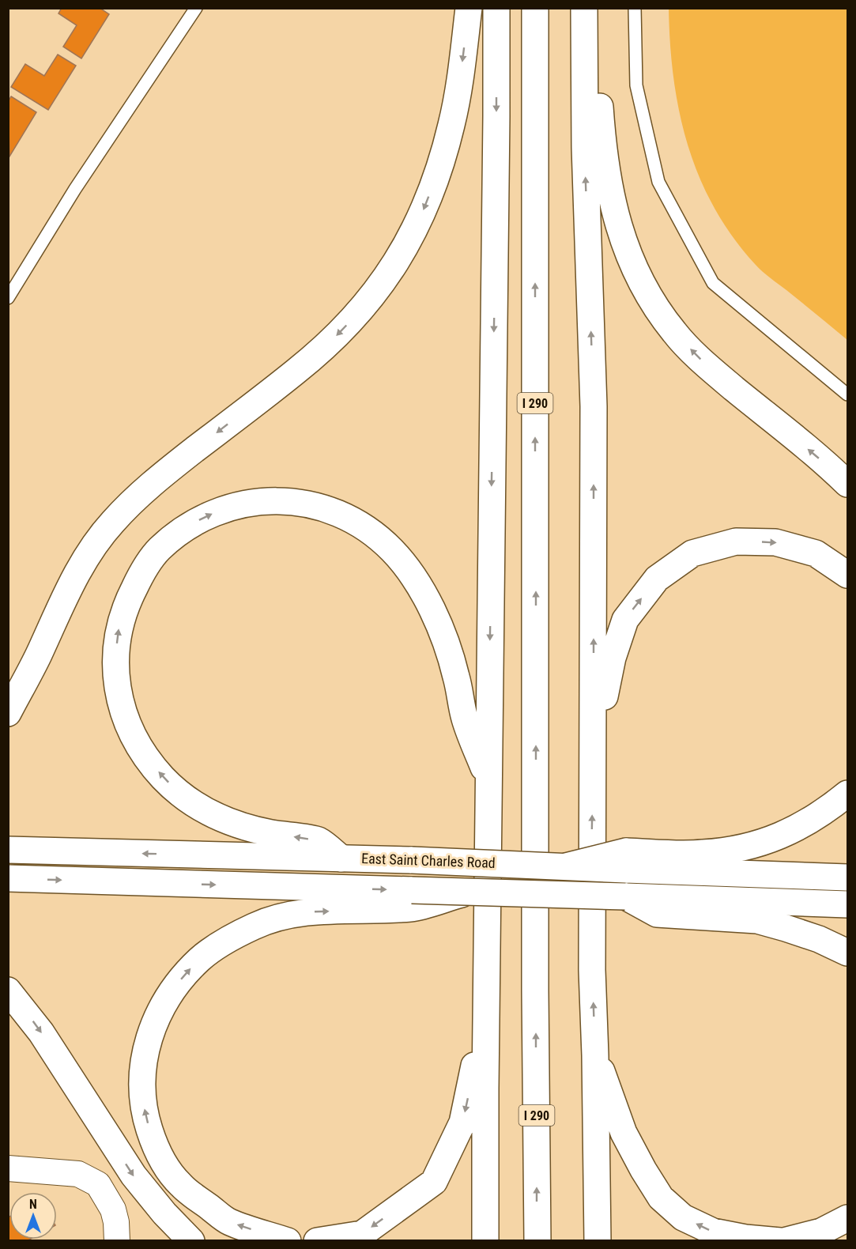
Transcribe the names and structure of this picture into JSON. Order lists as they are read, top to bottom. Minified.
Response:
{"streets":{"main road":["I 290","East Saint Charles Road"]},"north":"top"}
